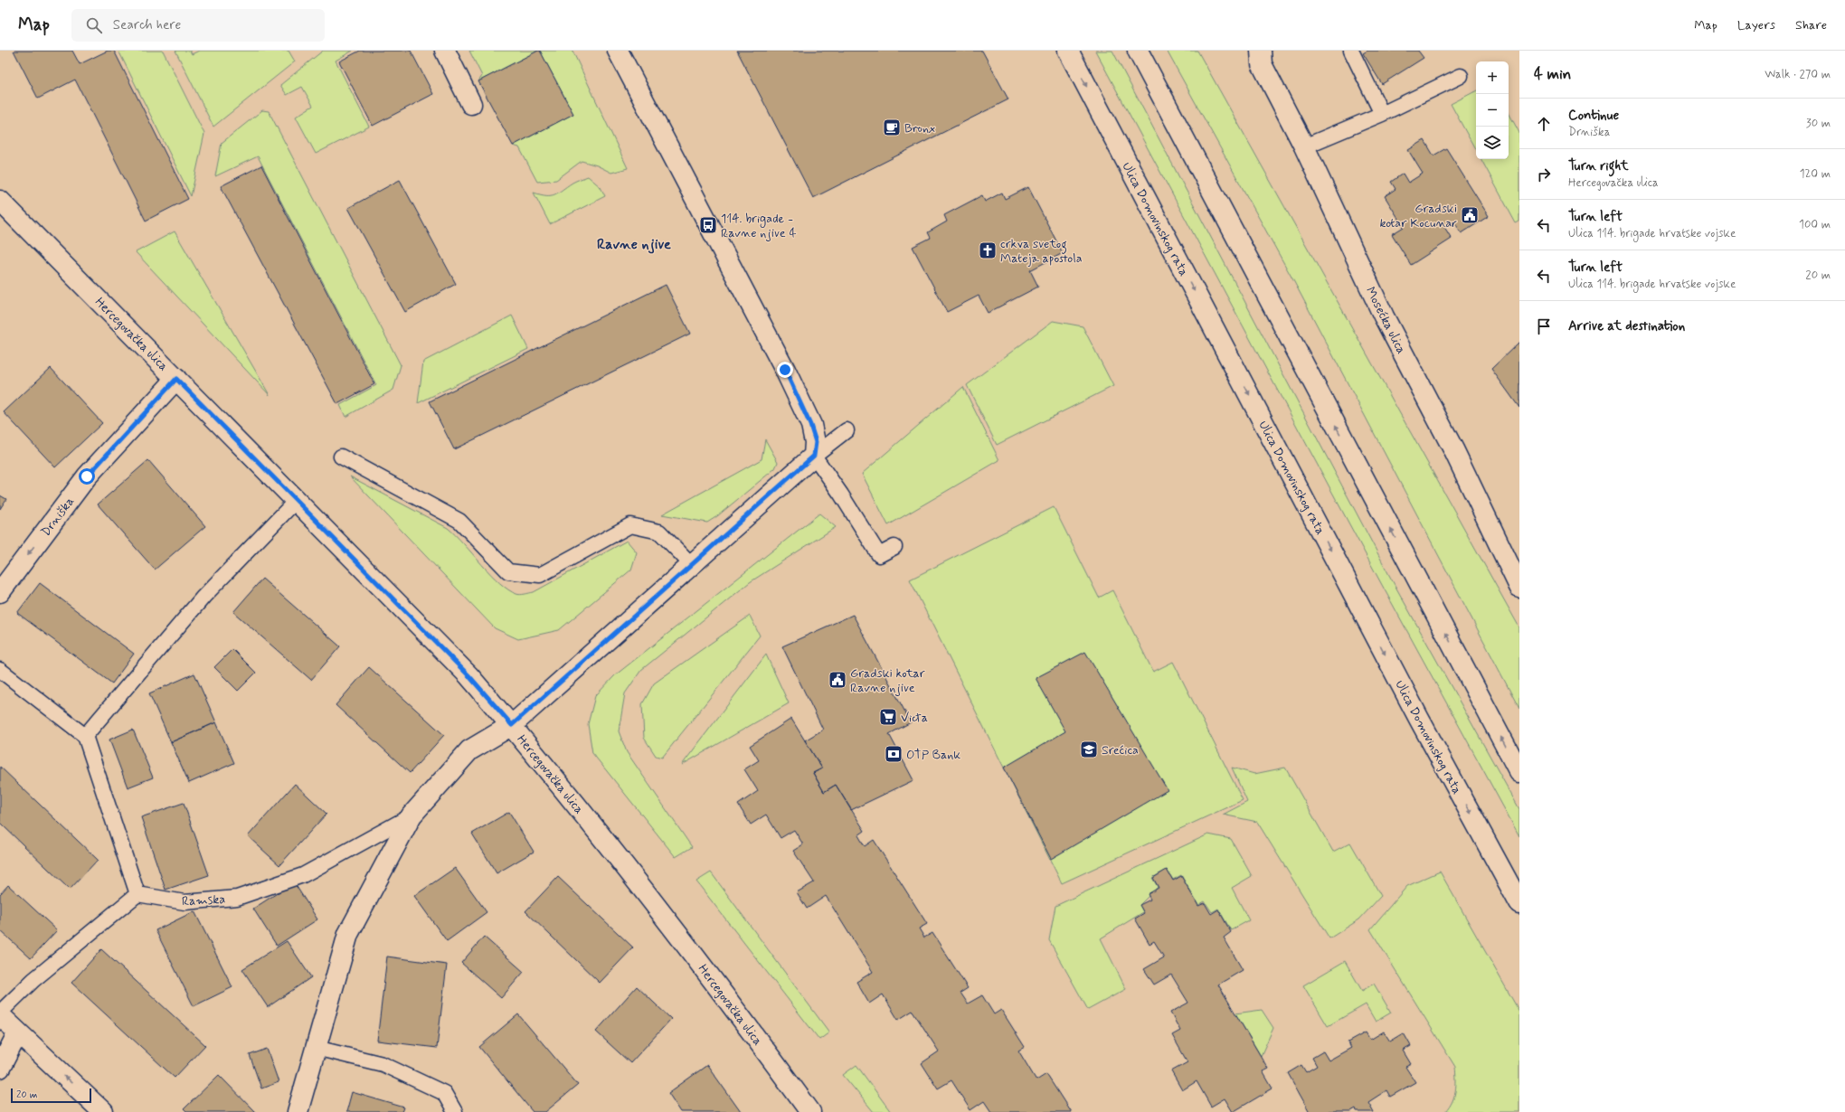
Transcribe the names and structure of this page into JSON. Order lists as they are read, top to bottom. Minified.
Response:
{"streets":{"street":["Ulica Domovinskog rata","Mosećka ulica","Hercegovačka ulica","Drniška","Ramska"]},"crossings":[["Hercegovačka ulica","Drniška"],["Hercegovačka ulica","Ramska"]],"one_way":["Drniška"],"districts":["Ravne njive"],"places":{"cafe":["Bronx"],"public building":["Gradski kotar Kocunar","Gradski kotar Ravne njive"],"bus stop":["114. brigade - Ravne njive 4"],"church":["crkva svetog Mateja apostola"],"supermarket":["Victa"],"school or university":["Srećica"],"bank":["OTP Bank"]},"scale_bar":"20 m","page":{"header":"Map","search":"Search here","nav":["Map","Layers","Share"],"heading":["4 min","Walk · 270 m"],"map_buttons":["+","−"],"list":[["Continue","Drniška","30 m"],["Turn right","Hercegovačka ulica","120 m"],["Turn left","Ulica 114. brigade hrvatske vojske","100 m"],["Turn left","Ulica 114. brigade hrvatske vojske","20 m"],"Arrive at destination"],"scale":"20 m"}}
